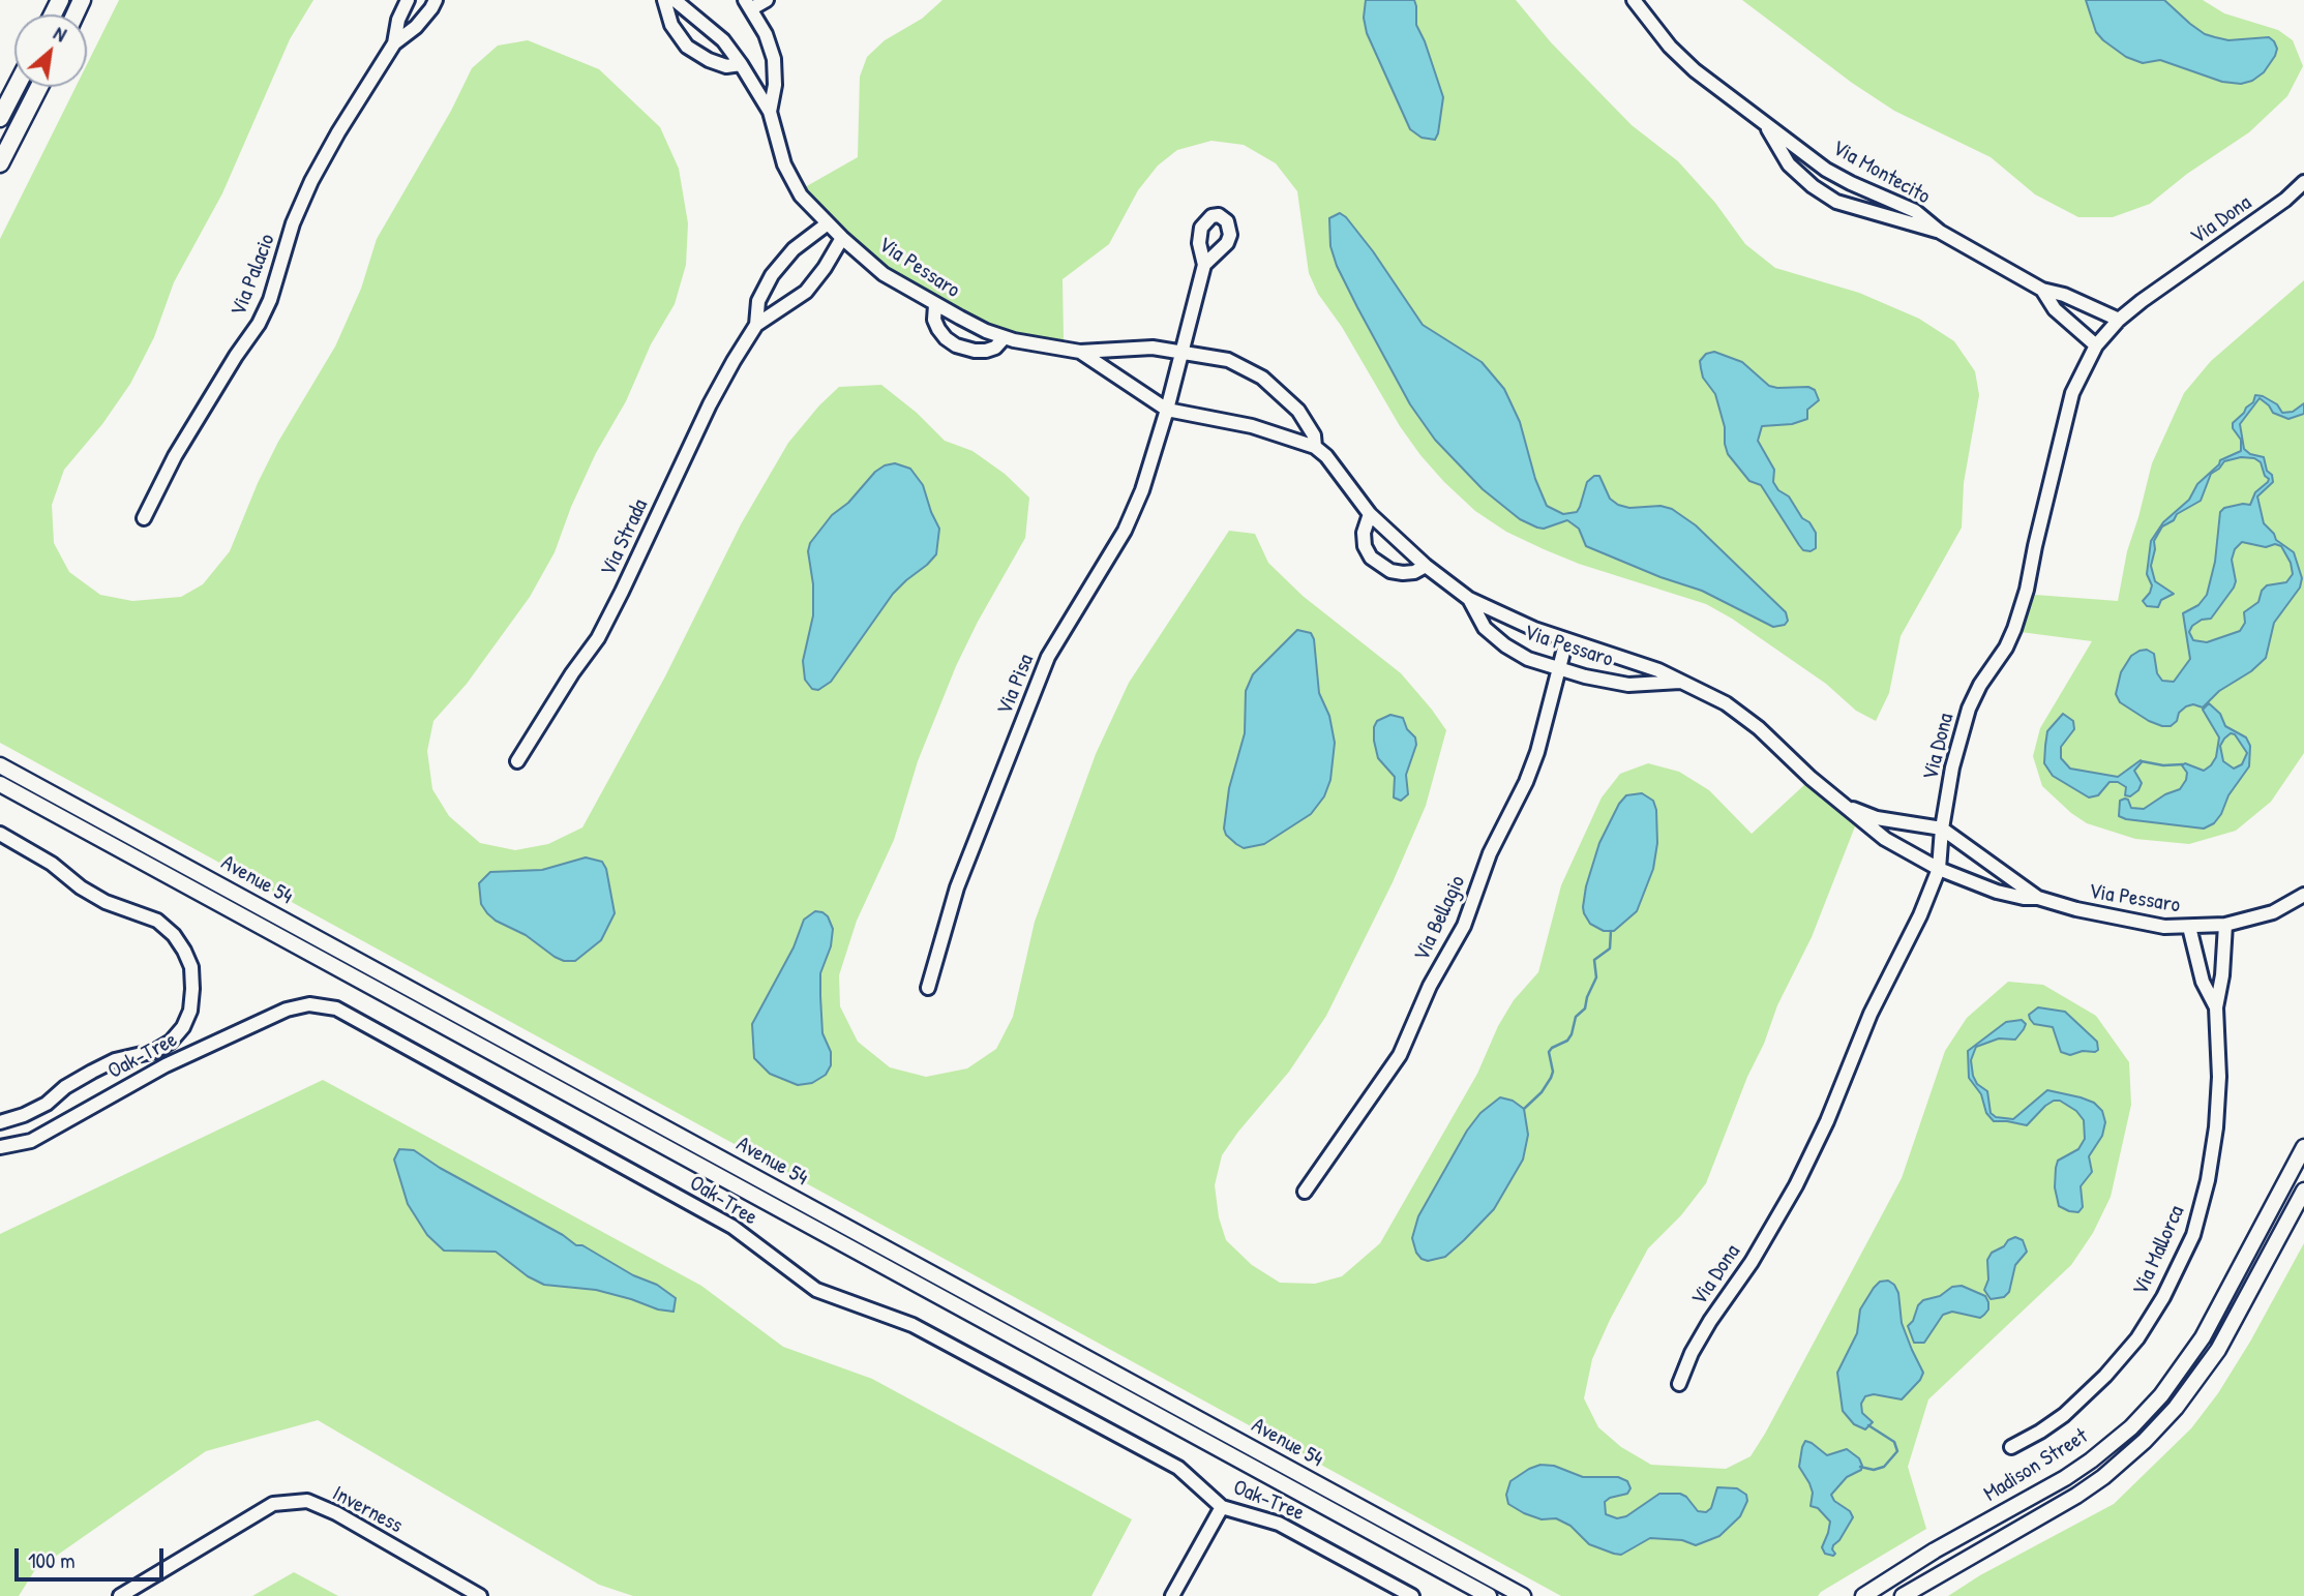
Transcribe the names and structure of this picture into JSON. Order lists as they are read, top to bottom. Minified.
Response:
{"streets":{"street":["Via Montecito","Via Dona","Via Pessaro","Via Palacio","Via Strada","Via Pisa","Avenue 54","Via Bellagio","Oak-Tree","Via Mallorca","Madison Street","Inverness"]},"crossings":[["Via Montecito","Via Dona"],["Via Dona","Via Pessaro"],["Via Pessaro","Via Strada"],["Via Pessaro","Via Pisa"],["Via Pessaro","Via Bellagio"],["Via Pessaro","Via Mallorca"]],"scale_bar":"100 m","north":"top right"}
